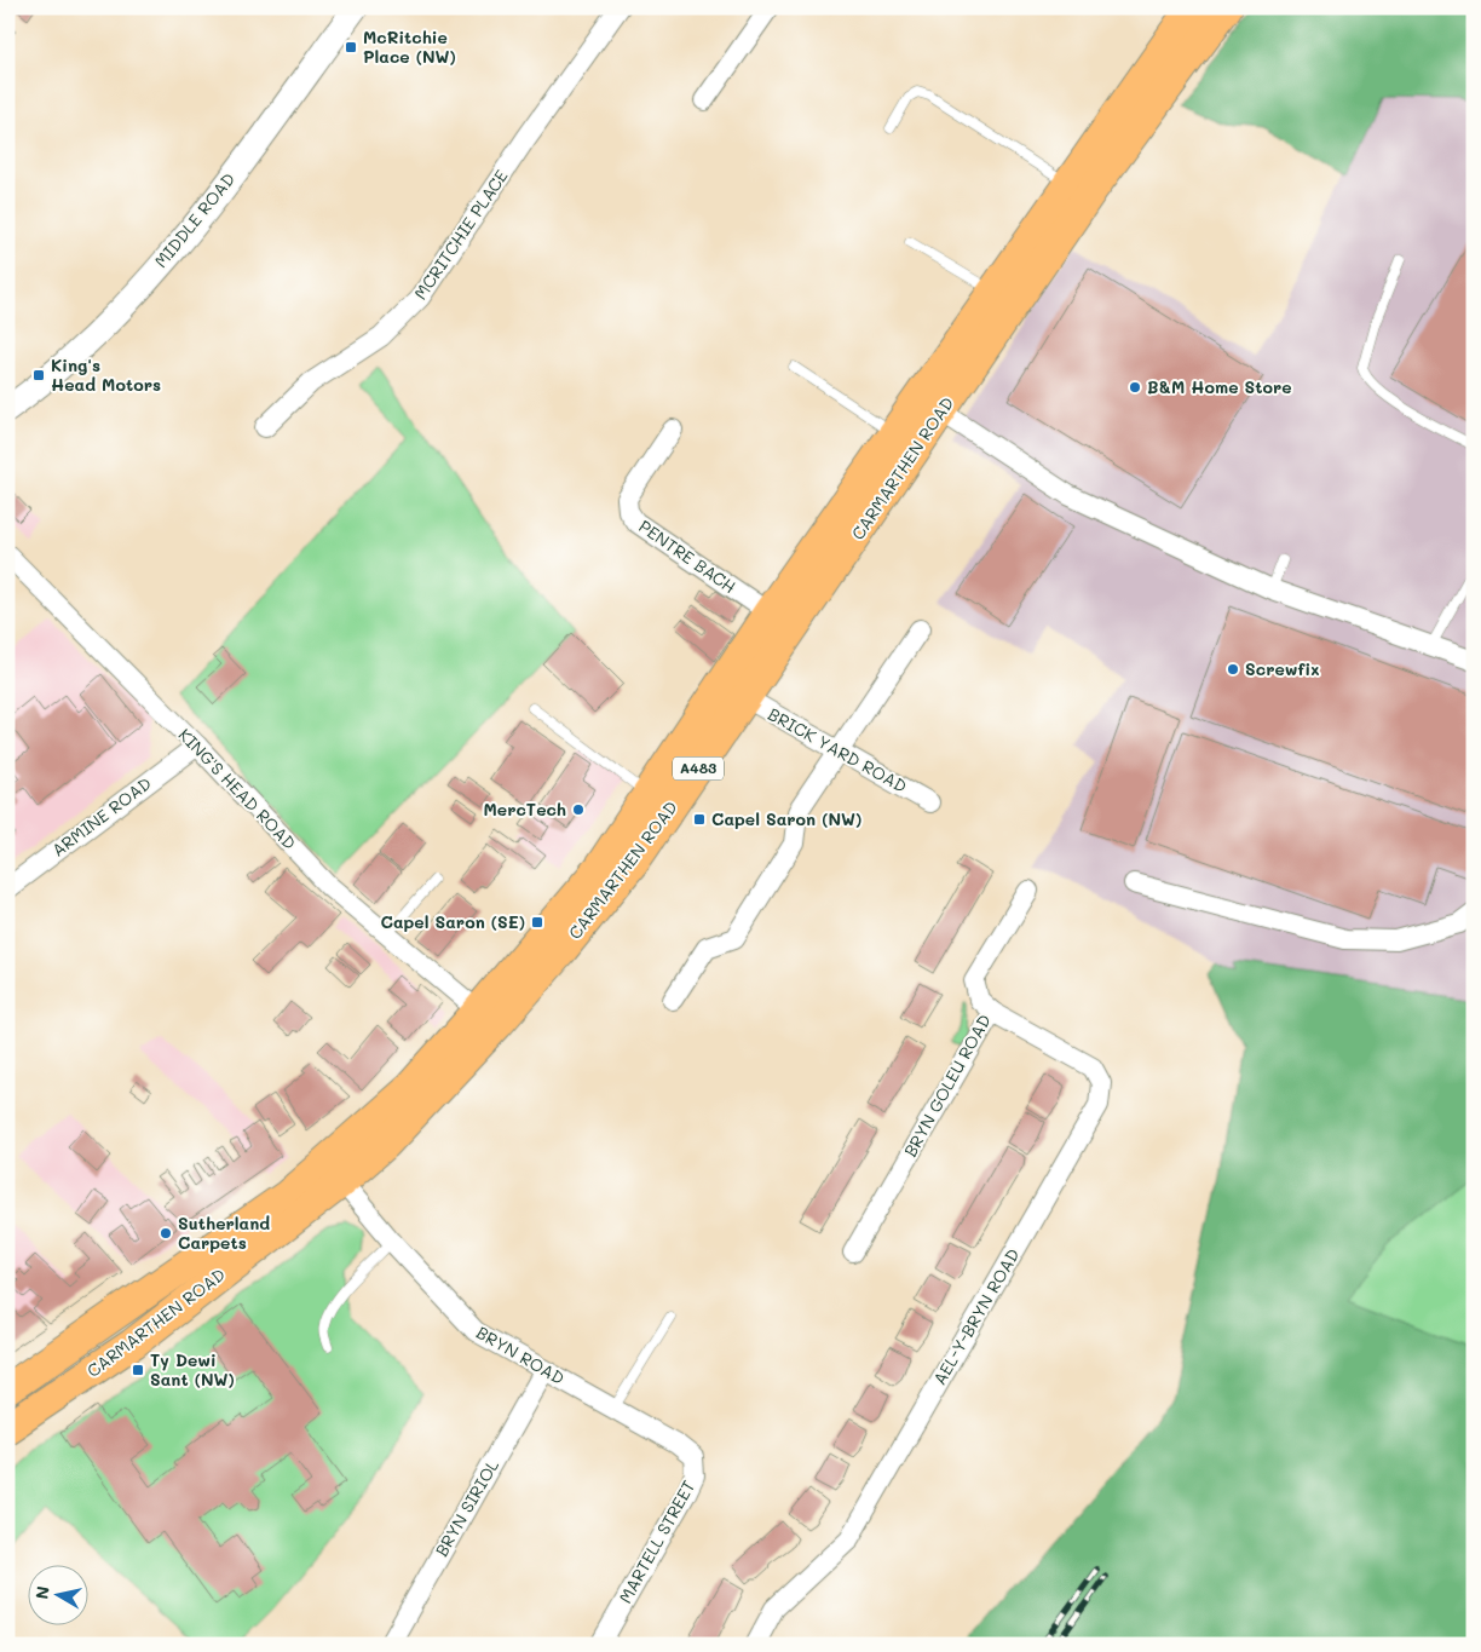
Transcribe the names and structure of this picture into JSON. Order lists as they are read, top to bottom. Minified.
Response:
{"streets":{"main road":["CARMARTHEN ROAD","A483"],"street":["MIDDLE ROAD","MCRITCHIE PLACE","PENTRE BACH","BRICK YARD ROAD","KING'S HEAD ROAD","ARMINE ROAD","BRYN GOLEU ROAD","AEL-Y-BRYN ROAD","BRYN ROAD","BRYN SIRIOL","MARTELL STREET"]},"crossings":[["CARMARTHEN ROAD","PENTRE BACH"],["CARMARTHEN ROAD","BRICK YARD ROAD"],["CARMARTHEN ROAD","KING'S HEAD ROAD"],["CARMARTHEN ROAD","BRYN ROAD"],["KING'S HEAD ROAD","ARMINE ROAD"],["BRYN GOLEU ROAD","AEL-Y-BRYN ROAD"],["BRYN ROAD","BRYN SIRIOL"],["BRYN ROAD","MARTELL STREET"]],"places":{"transit":["McRitchie Place (NW)","King's Head Motors","Capel Saron (NW)","Capel Saron (SE)","Ty Dewi Sant (NW)"],"other":["B&M Home Store","Screwfix","MercTech","Sutherland Carpets"]},"north":"left"}
